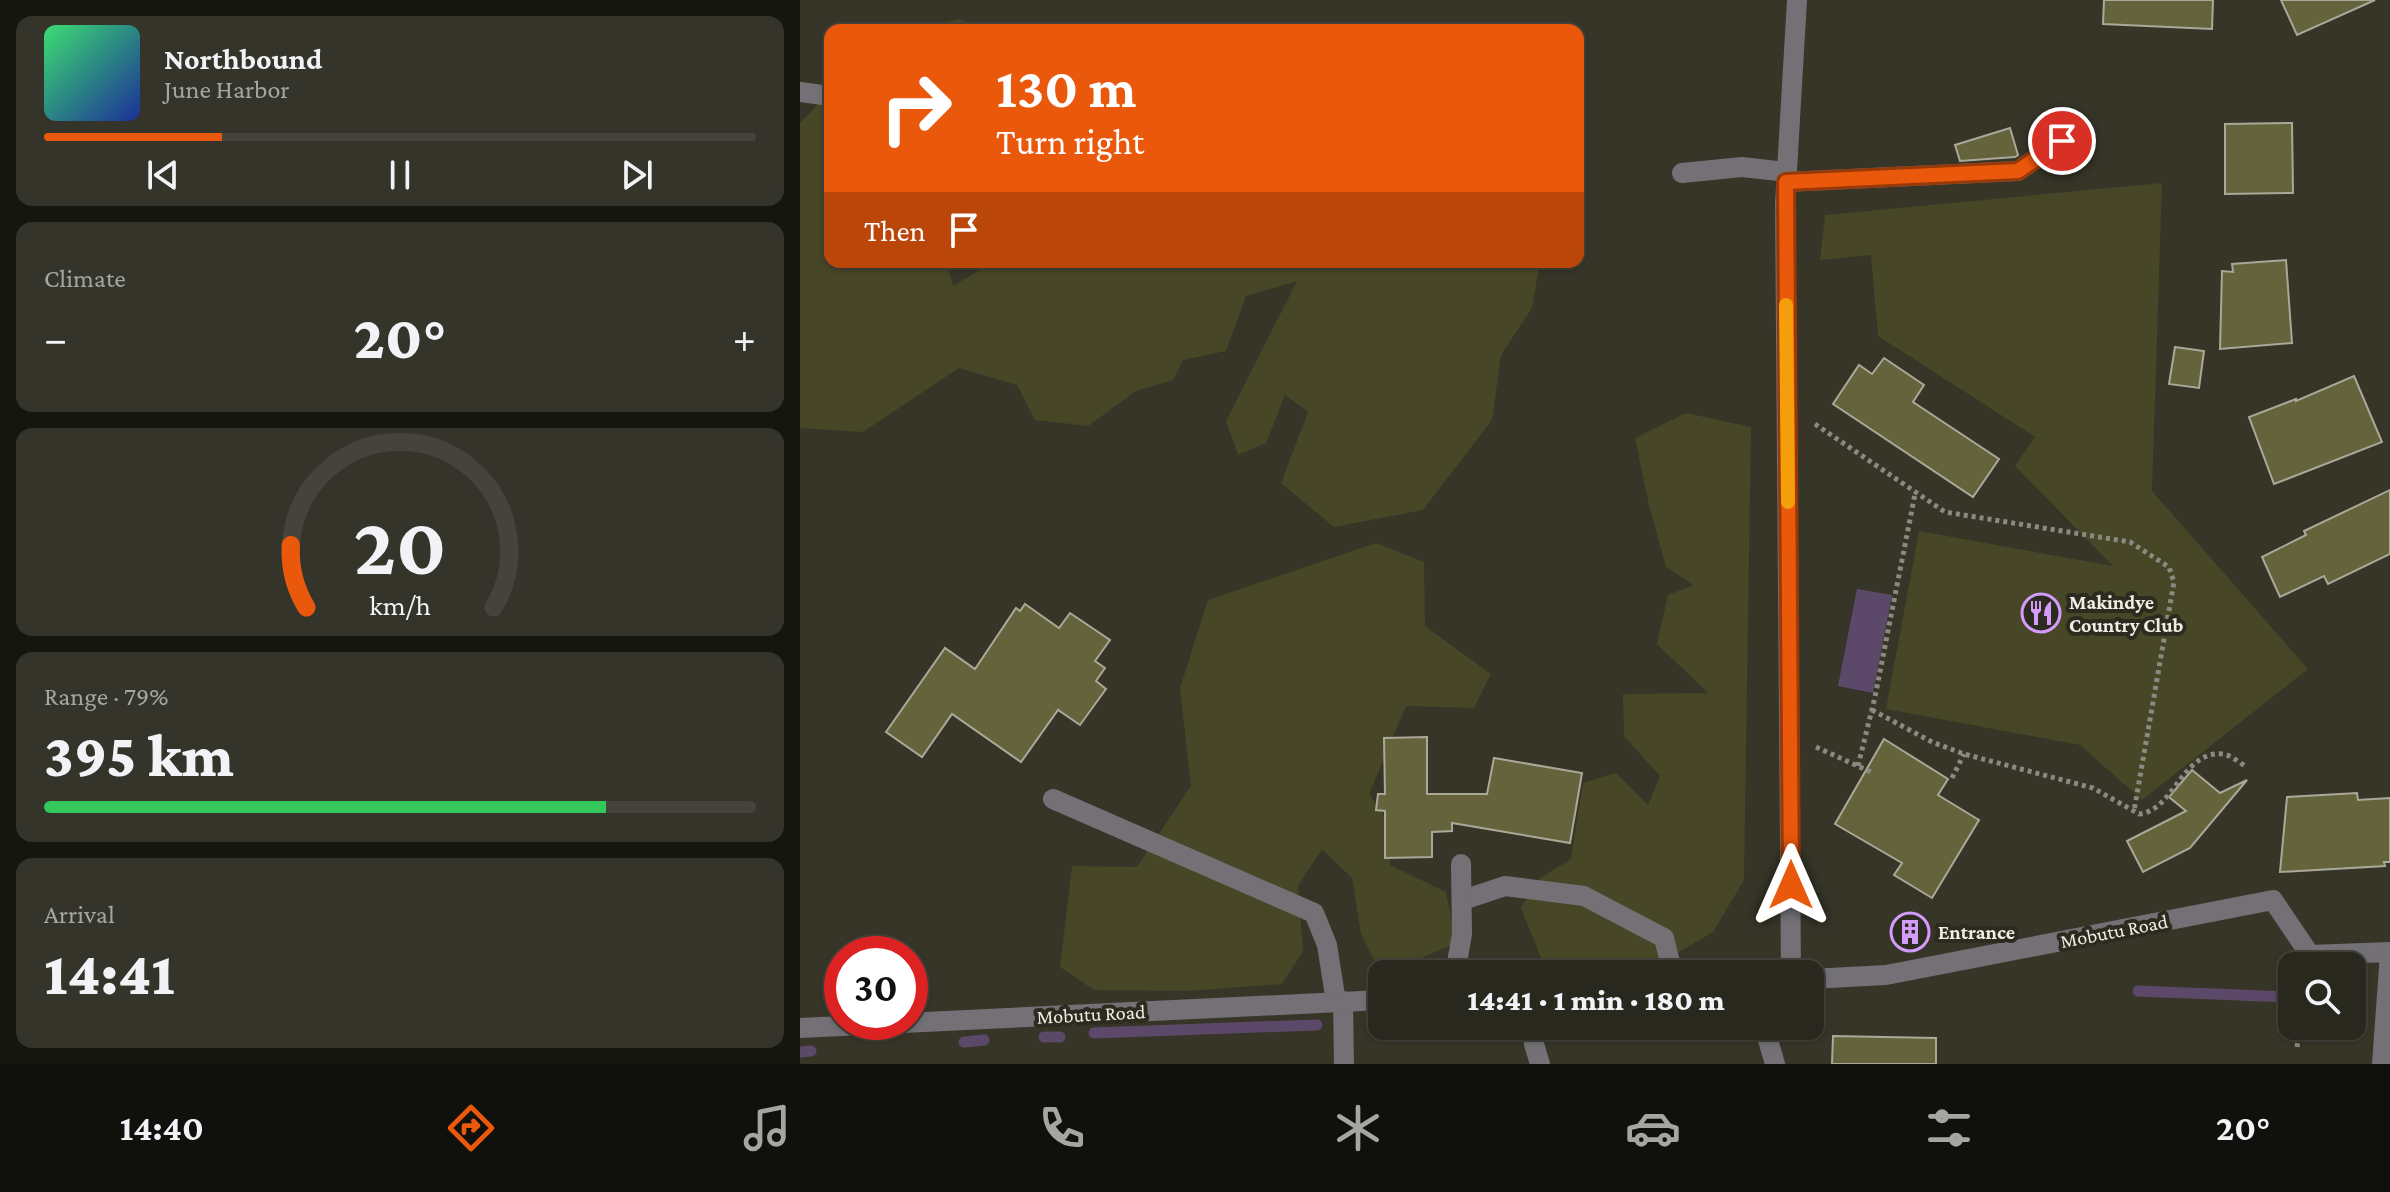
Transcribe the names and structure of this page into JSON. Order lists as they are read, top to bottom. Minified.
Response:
{"streets":{"street":["Mobutu Road"]},"places":{"restaurant":["Makindye Country Club"],"building":["Entrance"]},"page":{"turn":["130 m","Turn right"],"song":["Northbound","June Harbor"],"then":"Then","tile":["Climate",["Range · 79%","395 km"],["Arrival","14:41"]],"heat":["−","20°","+"],"limit":"30","trip":"14:41 · 1 min · 180 m","tabs":["14:40","20°"],"gauge":["20","km/h"]}}
